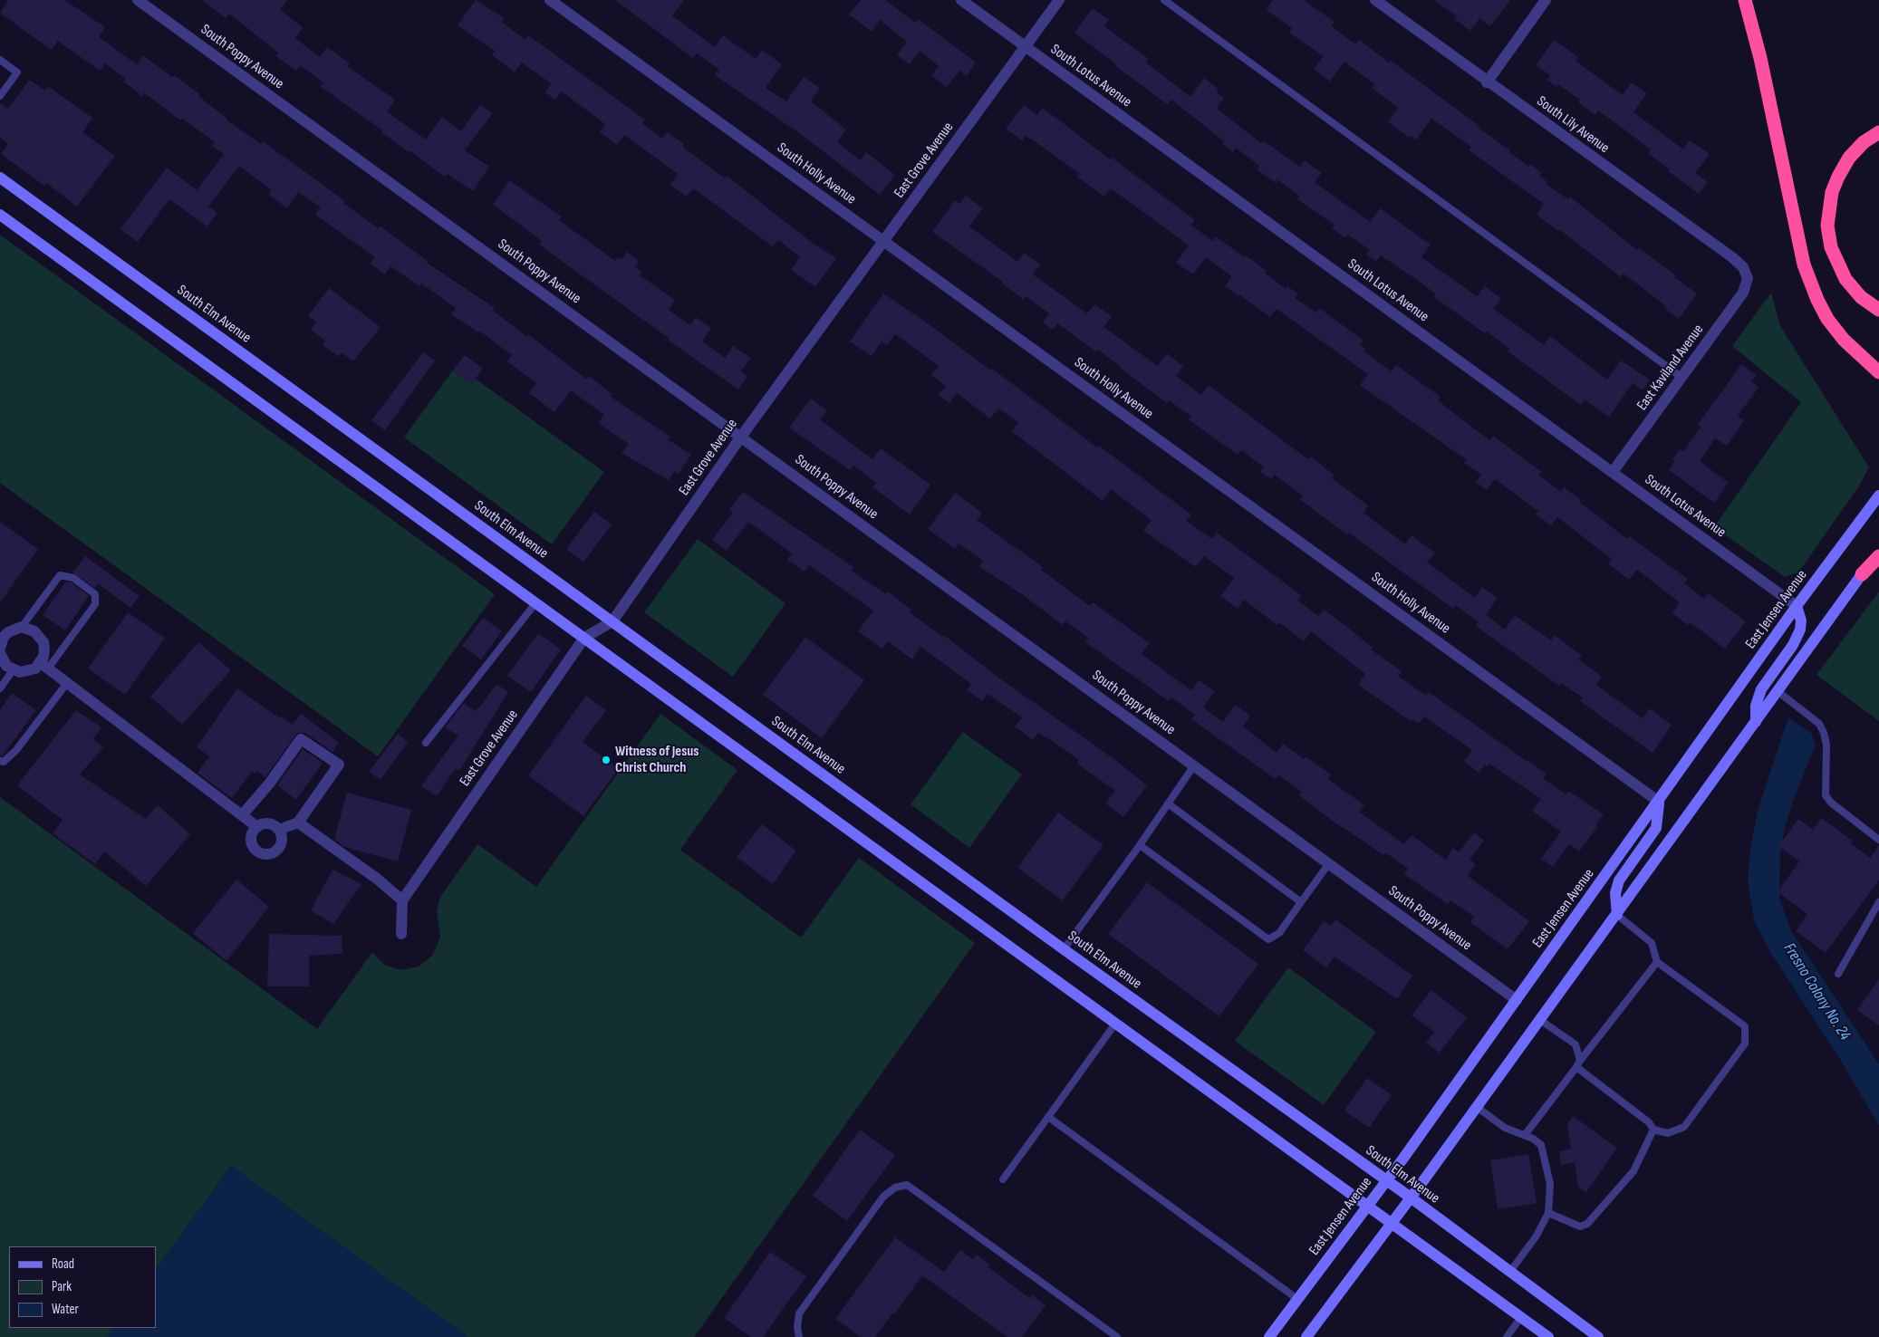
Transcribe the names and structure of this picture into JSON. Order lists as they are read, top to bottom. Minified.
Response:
{"streets":{"main road":["South Elm Avenue","East Jensen Avenue"],"street":["South Poppy Avenue","South Lotus Avenue","South Lily Avenue","East Grove Avenue","South Holly Avenue","East Kaviland Avenue"]},"crossings":[["South Poppy Avenue","East Grove Avenue"],["South Poppy Avenue","East Jensen Avenue"],["South Lotus Avenue","East Grove Avenue"],["South Lotus Avenue","East Kaviland Avenue"],["South Lotus Avenue","East Jensen Avenue"],["South Lily Avenue","East Kaviland Avenue"],["East Grove Avenue","South Holly Avenue"],["East Grove Avenue","South Elm Avenue"],["South Holly Avenue","East Jensen Avenue"],["South Elm Avenue","East Jensen Avenue"]],"water":["Fresno Colony No. 24"],"places":["Witness of Jesus Christ Church"],"legend":["Road","Park","Water"]}
